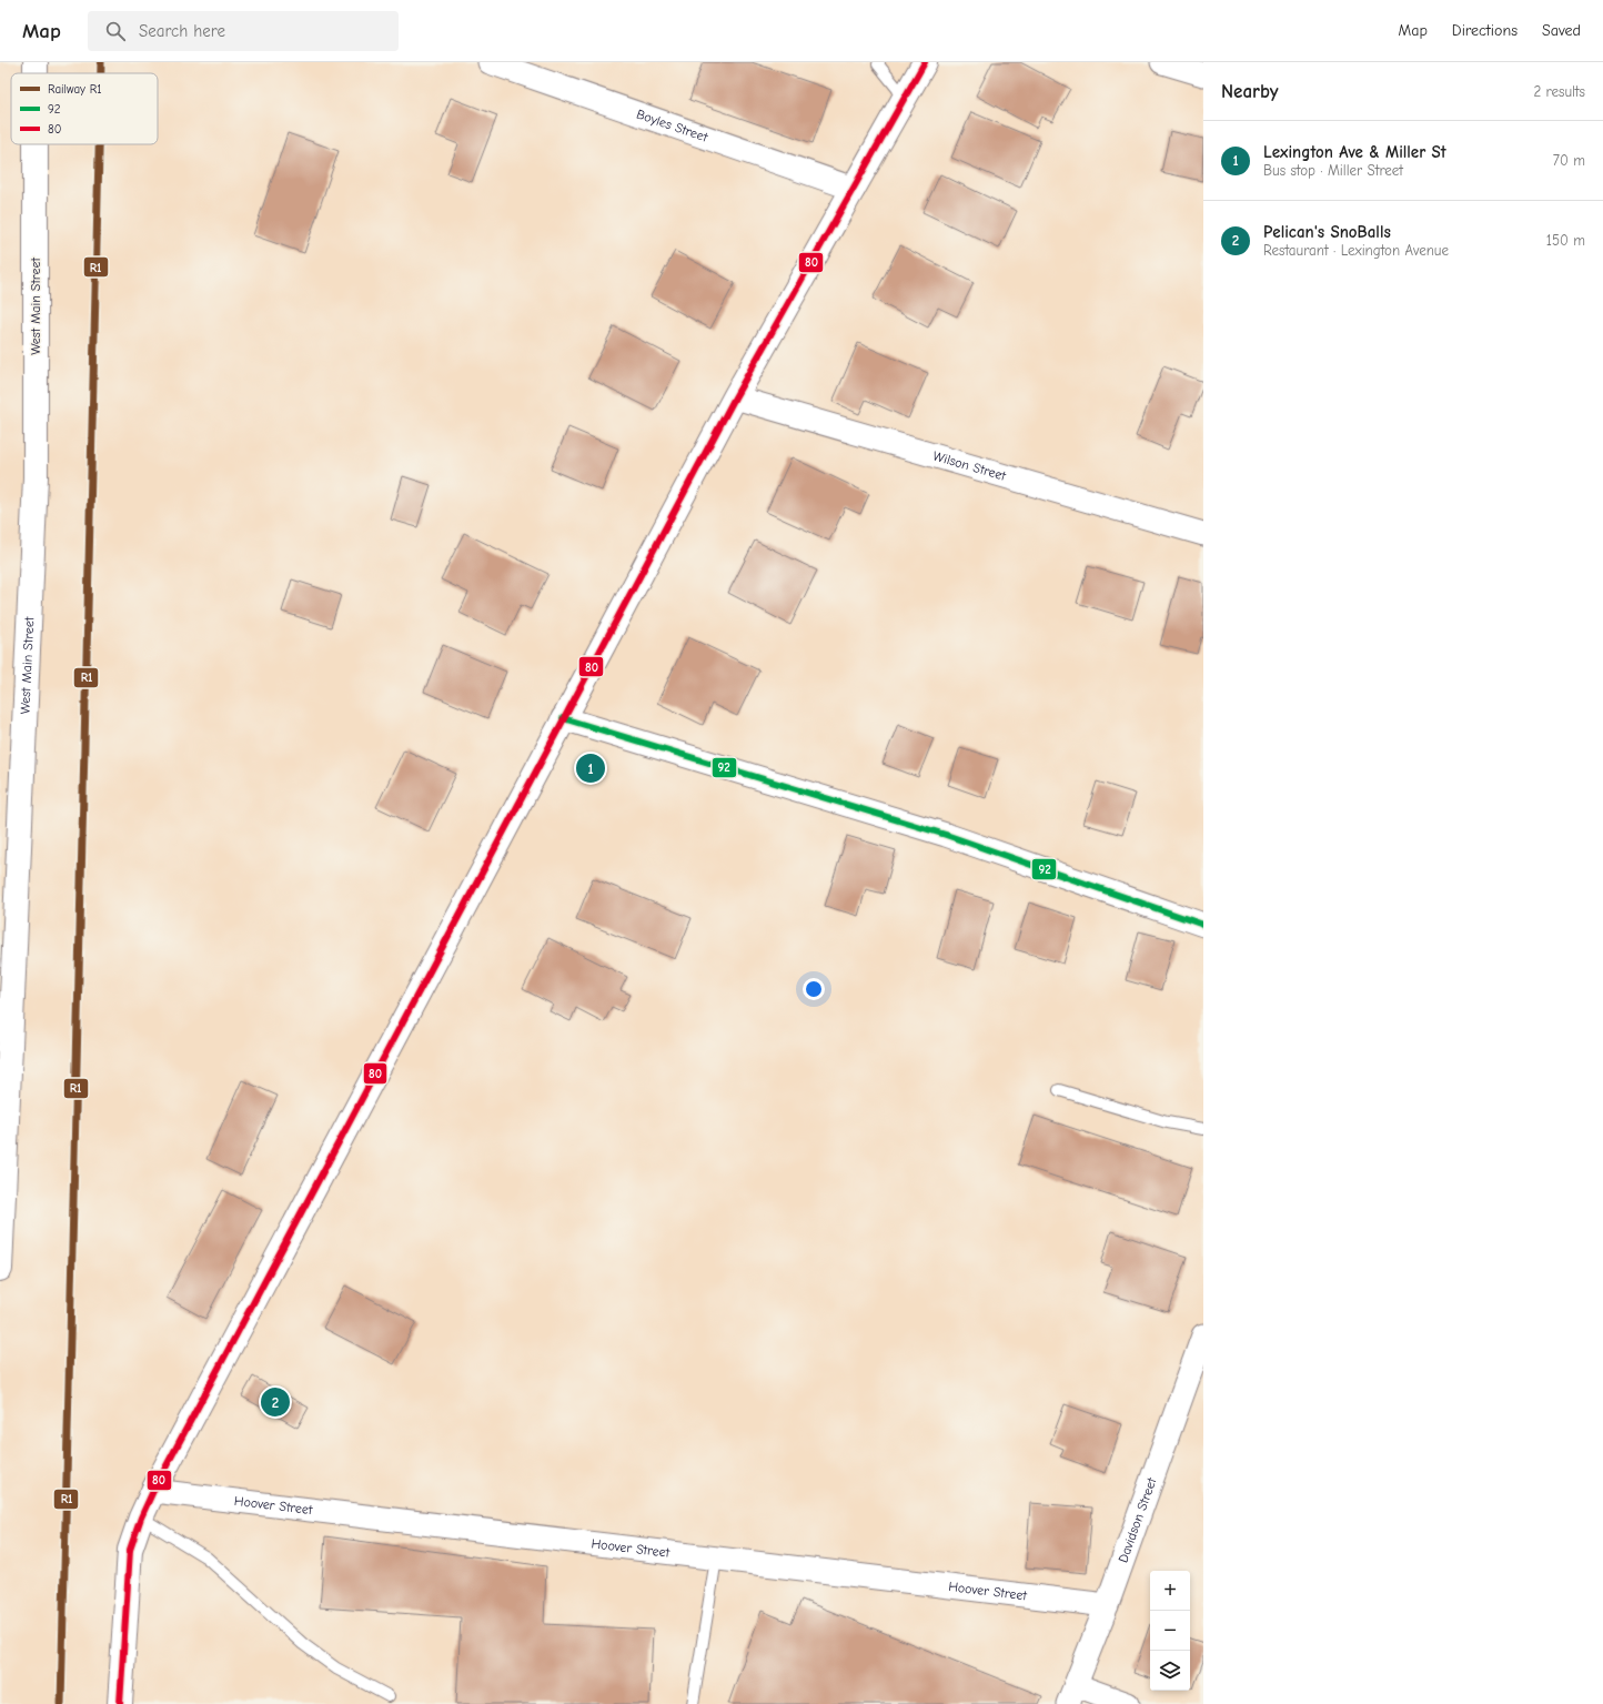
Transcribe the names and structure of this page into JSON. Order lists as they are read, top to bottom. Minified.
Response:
{"streets":{"main road":["West Main Street"],"street":["Boyles Street","Wilson Street","Hoover Street","Davidson Street"]},"crossings":[["Hoover Street","Davidson Street"]],"lines":["rail line R1","transit line 80","transit line 92"],"legend":["Railway R1","92","80"],"page":{"header":"Map","search":"Search here","nav":["Map","Directions","Saved"],"heading":["Nearby","2 results"],"list":[{"mark":"1","name":"Lexington Ave & Miller St","note":"Bus stop · Miller Street","value":"70 m"},{"mark":"2","name":"Pelican's SnoBalls","note":"Restaurant · Lexington Avenue","value":"150 m"}],"pins":["1","2"],"map_buttons":["+","−"]}}
